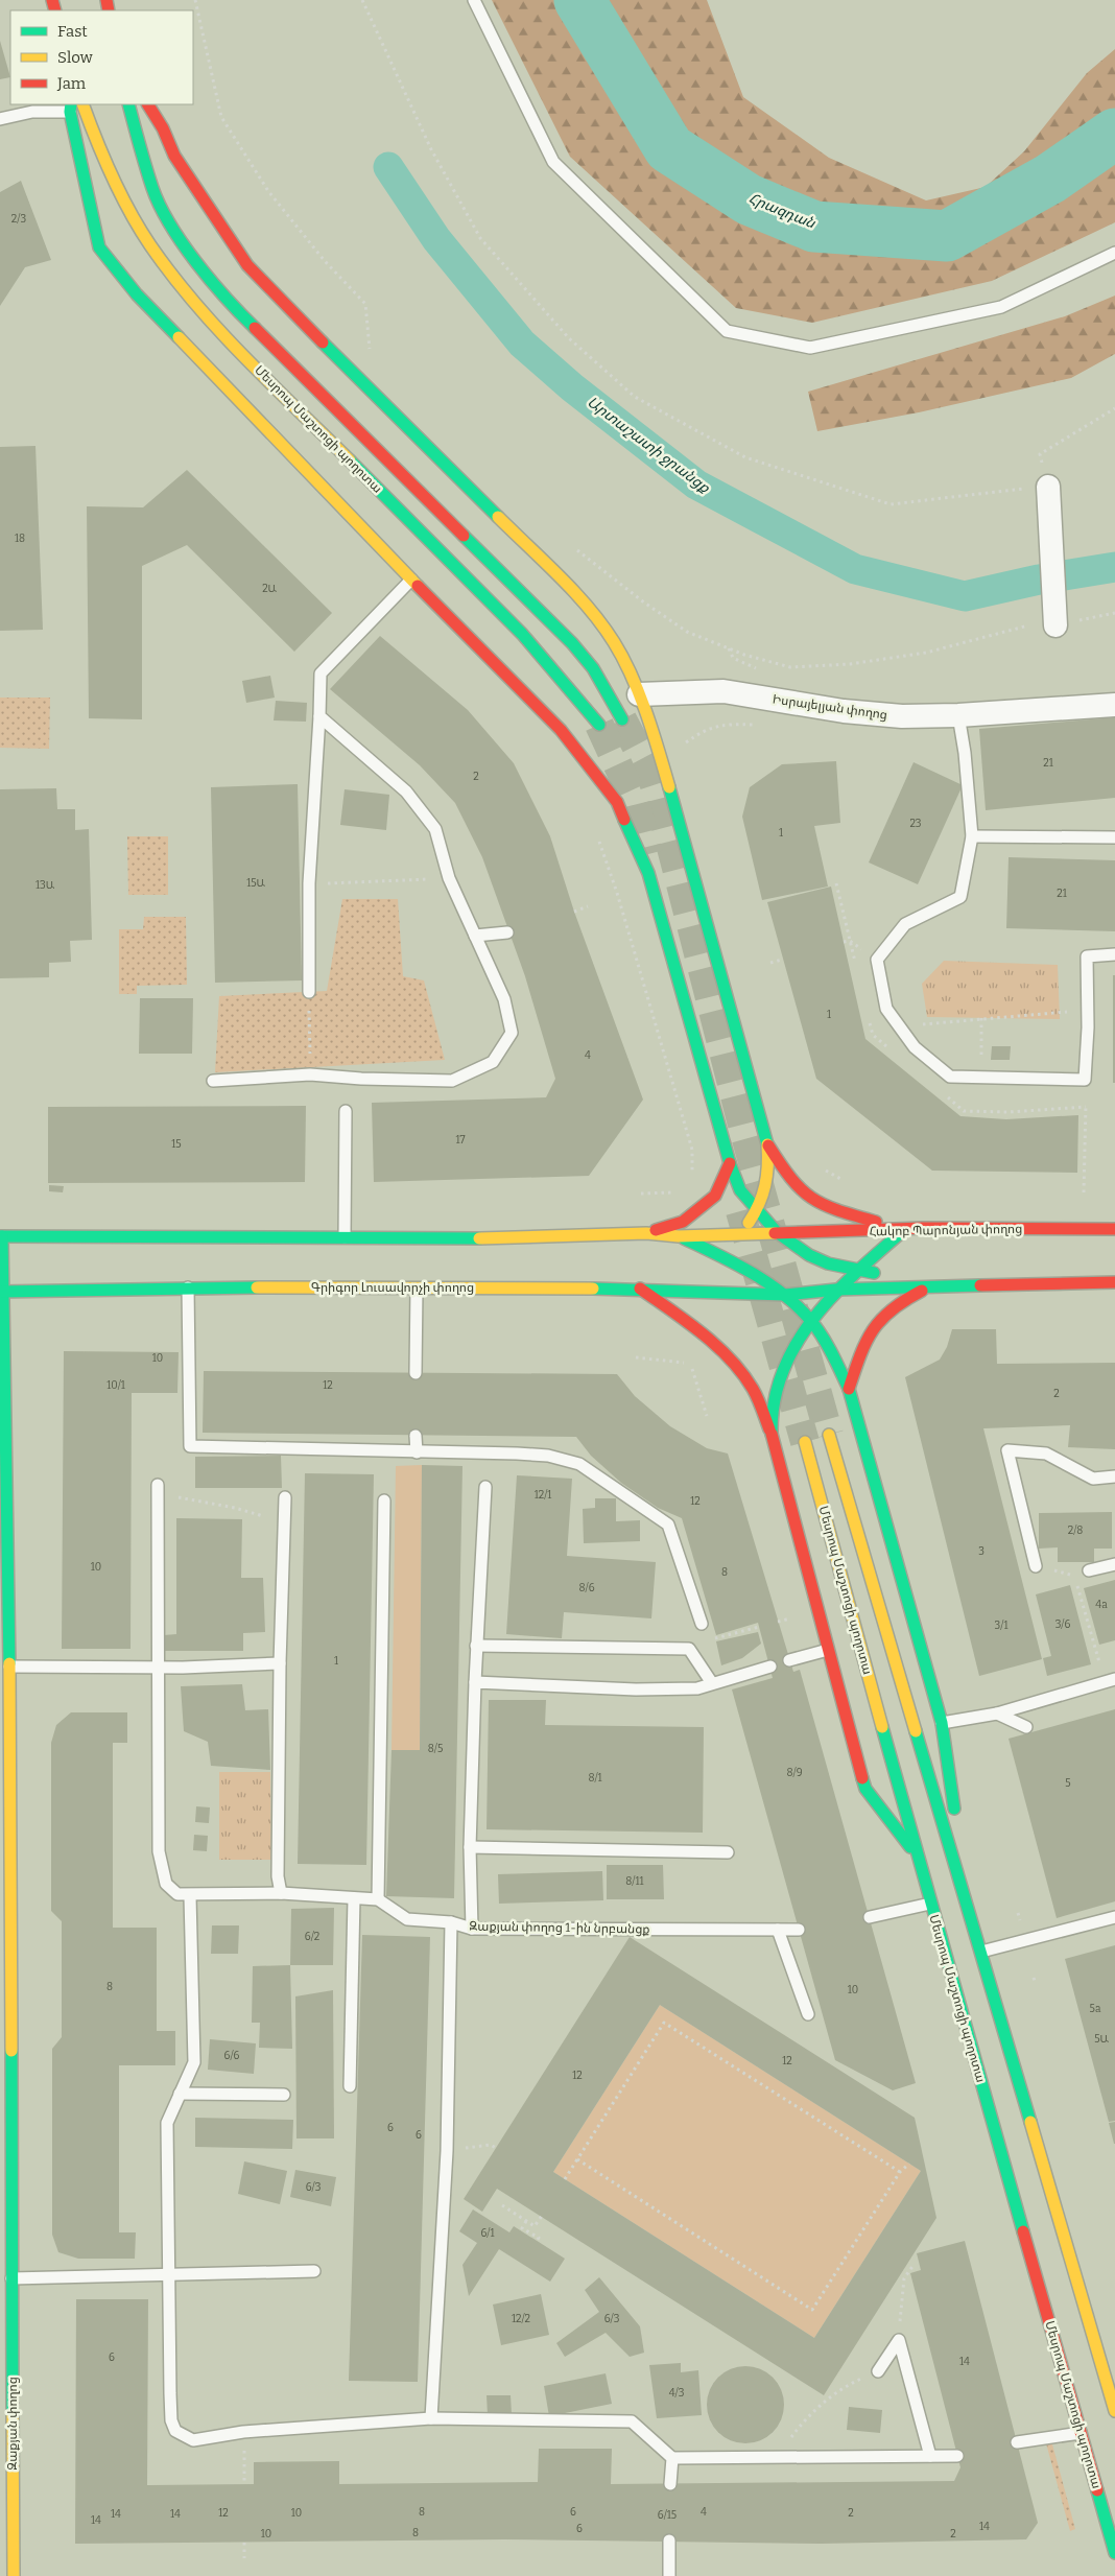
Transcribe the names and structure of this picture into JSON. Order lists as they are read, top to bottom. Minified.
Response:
{"streets":{"main road":["Մեսրոպ Մաշտոցի պողոտա","Հակոբ Պարոնյան փողոց","Գրիգոր Լուսավորչի փողոց","Զաքյան փողոց"],"street":["Իսրայելյան փողոց"],"lane":["Զաքյան փողոց 1-ին նրբանցք"]},"crossings":[["Գրիգոր Լուսավորչի փողոց","Զաքյան փողոց"]],"water":["Հրազդան","Արտաշատի ջրանցք"],"house_numbers":["2/3","18","2Ա","21","2","23","1","15Ա","13Ա","21","1","4","17","15","10","10/1","12","2","12/1","12","2/8","3","10","8","8/6","4a","3/6","3/1","1","8/5","8/9","8/1","5","8/11","6/2","8","10","5a","5Ա","6/6","12","12","6","6","6/3","6/1","12/2","6/3","6","14","4/3","8","6","4","12","10","2","14","14","6/15","14","14","6","8","10","2"],"legend":["Fast","Slow","Jam"]}
